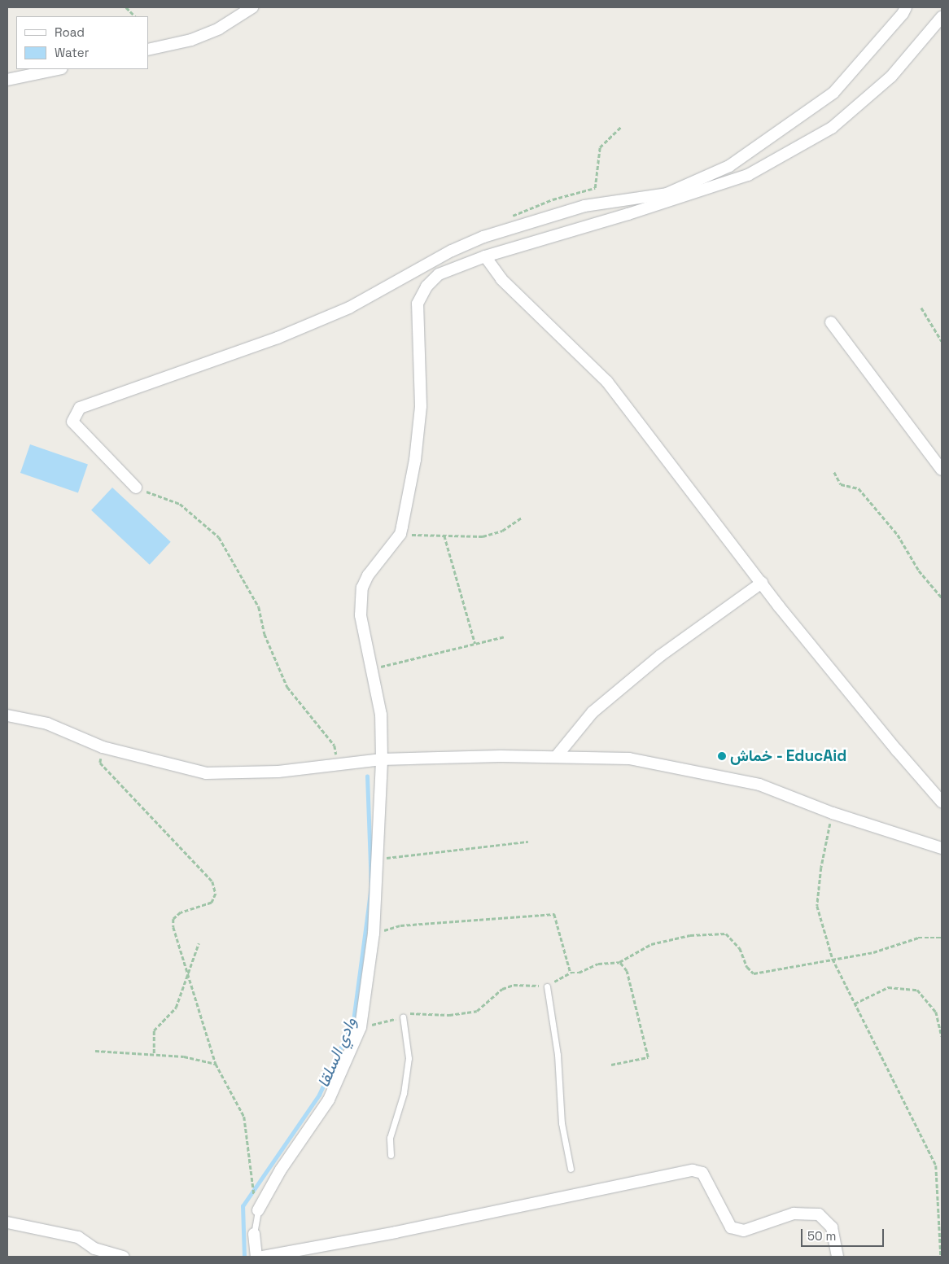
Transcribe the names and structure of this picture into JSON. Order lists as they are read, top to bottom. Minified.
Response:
{"water":["وادي السلقا"],"places":["خماش - EducAid"],"legend":["Road","Water"],"scale_bar":"50 m"}
